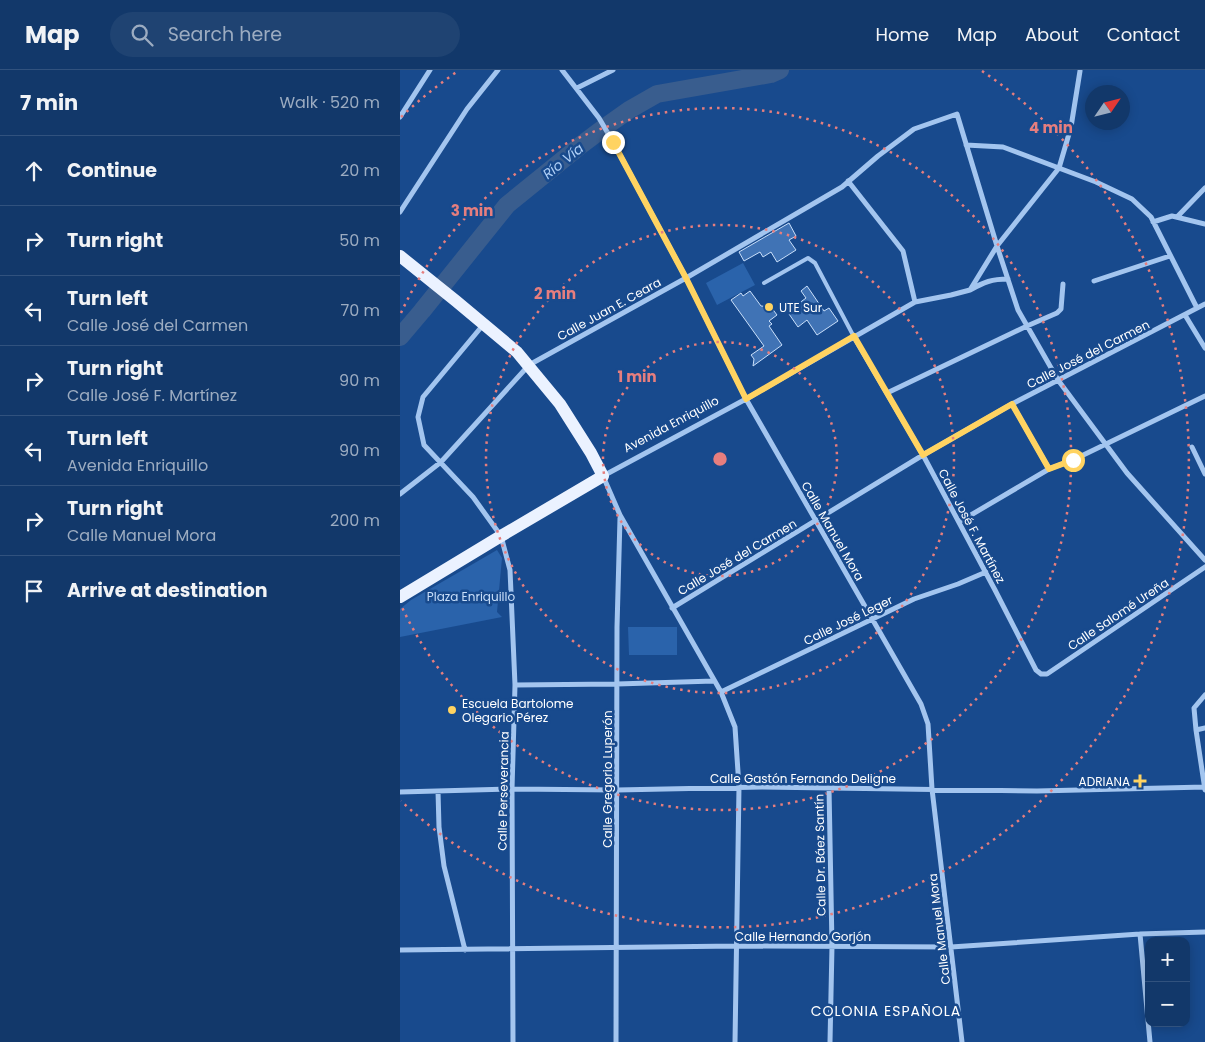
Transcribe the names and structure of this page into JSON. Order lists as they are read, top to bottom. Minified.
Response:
{"streets":{"main road":["Avenida Enriquillo"],"street":["Calle Juan E. Ceara","Calle José del Carmen","Calle José F. Martínez","Calle Manuel Mora","Calle Salomé Ureña","Calle José Leger","Calle Gastón Fernando Deligne","Calle Gregorio Luperón","Calle Perseverancia","Calle Dr. Báez Santín","Calle Hernando Gorjón"]},"crossings":[["Calle Juan E. Ceara","Calle Manuel Mora"],["Calle Juan E. Ceara","Calle Perseverancia"],["Calle José del Carmen","Calle José F. Martínez"],["Calle José del Carmen","Calle Manuel Mora"],["Avenida Enriquillo","Calle José F. Martínez"],["Avenida Enriquillo","Calle Manuel Mora"],["Avenida Enriquillo","Calle Perseverancia"],["Calle José F. Martínez","Calle Salomé Ureña"],["Calle José F. Martínez","Calle José Leger"],["Calle Manuel Mora","Calle José Leger"],["Calle Manuel Mora","Calle Gastón Fernando Deligne"],["Calle Manuel Mora","Calle Hernando Gorjón"],["Calle Gastón Fernando Deligne","Calle Gregorio Luperón"],["Calle Gastón Fernando Deligne","Calle Perseverancia"],["Calle Gastón Fernando Deligne","Calle Dr. Báez Santín"],["Calle Gregorio Luperón","Calle Hernando Gorjón"],["Calle Perseverancia","Calle Hernando Gorjón"],["Calle Dr. Báez Santín","Calle Hernando Gorjón"]],"districts":["COLONIA ESPAÑOLA"],"water":["Río Vía"],"parks":["Plaza Enriquillo"],"places":{"other":["UTE Sur","Escuela Bartolome Olegario Pérez"],"health":["ADRIANA"]},"north":"top right","page":{"header":"Map","search":"Search here","nav":["Home","Map","About","Contact"],"heading":["7 min","Walk · 520 m"],"list":[["Continue","20 m"],["Turn right","50 m"],["Turn left","Calle José del Carmen","70 m"],["Turn right","Calle José F. Martínez","90 m"],["Turn left","Avenida Enriquillo","90 m"],["Turn right","Calle Manuel Mora","200 m"],"Arrive at destination"],"map_buttons":["+","−"]},"rings":["4 min","3 min","2 min","1 min"]}
